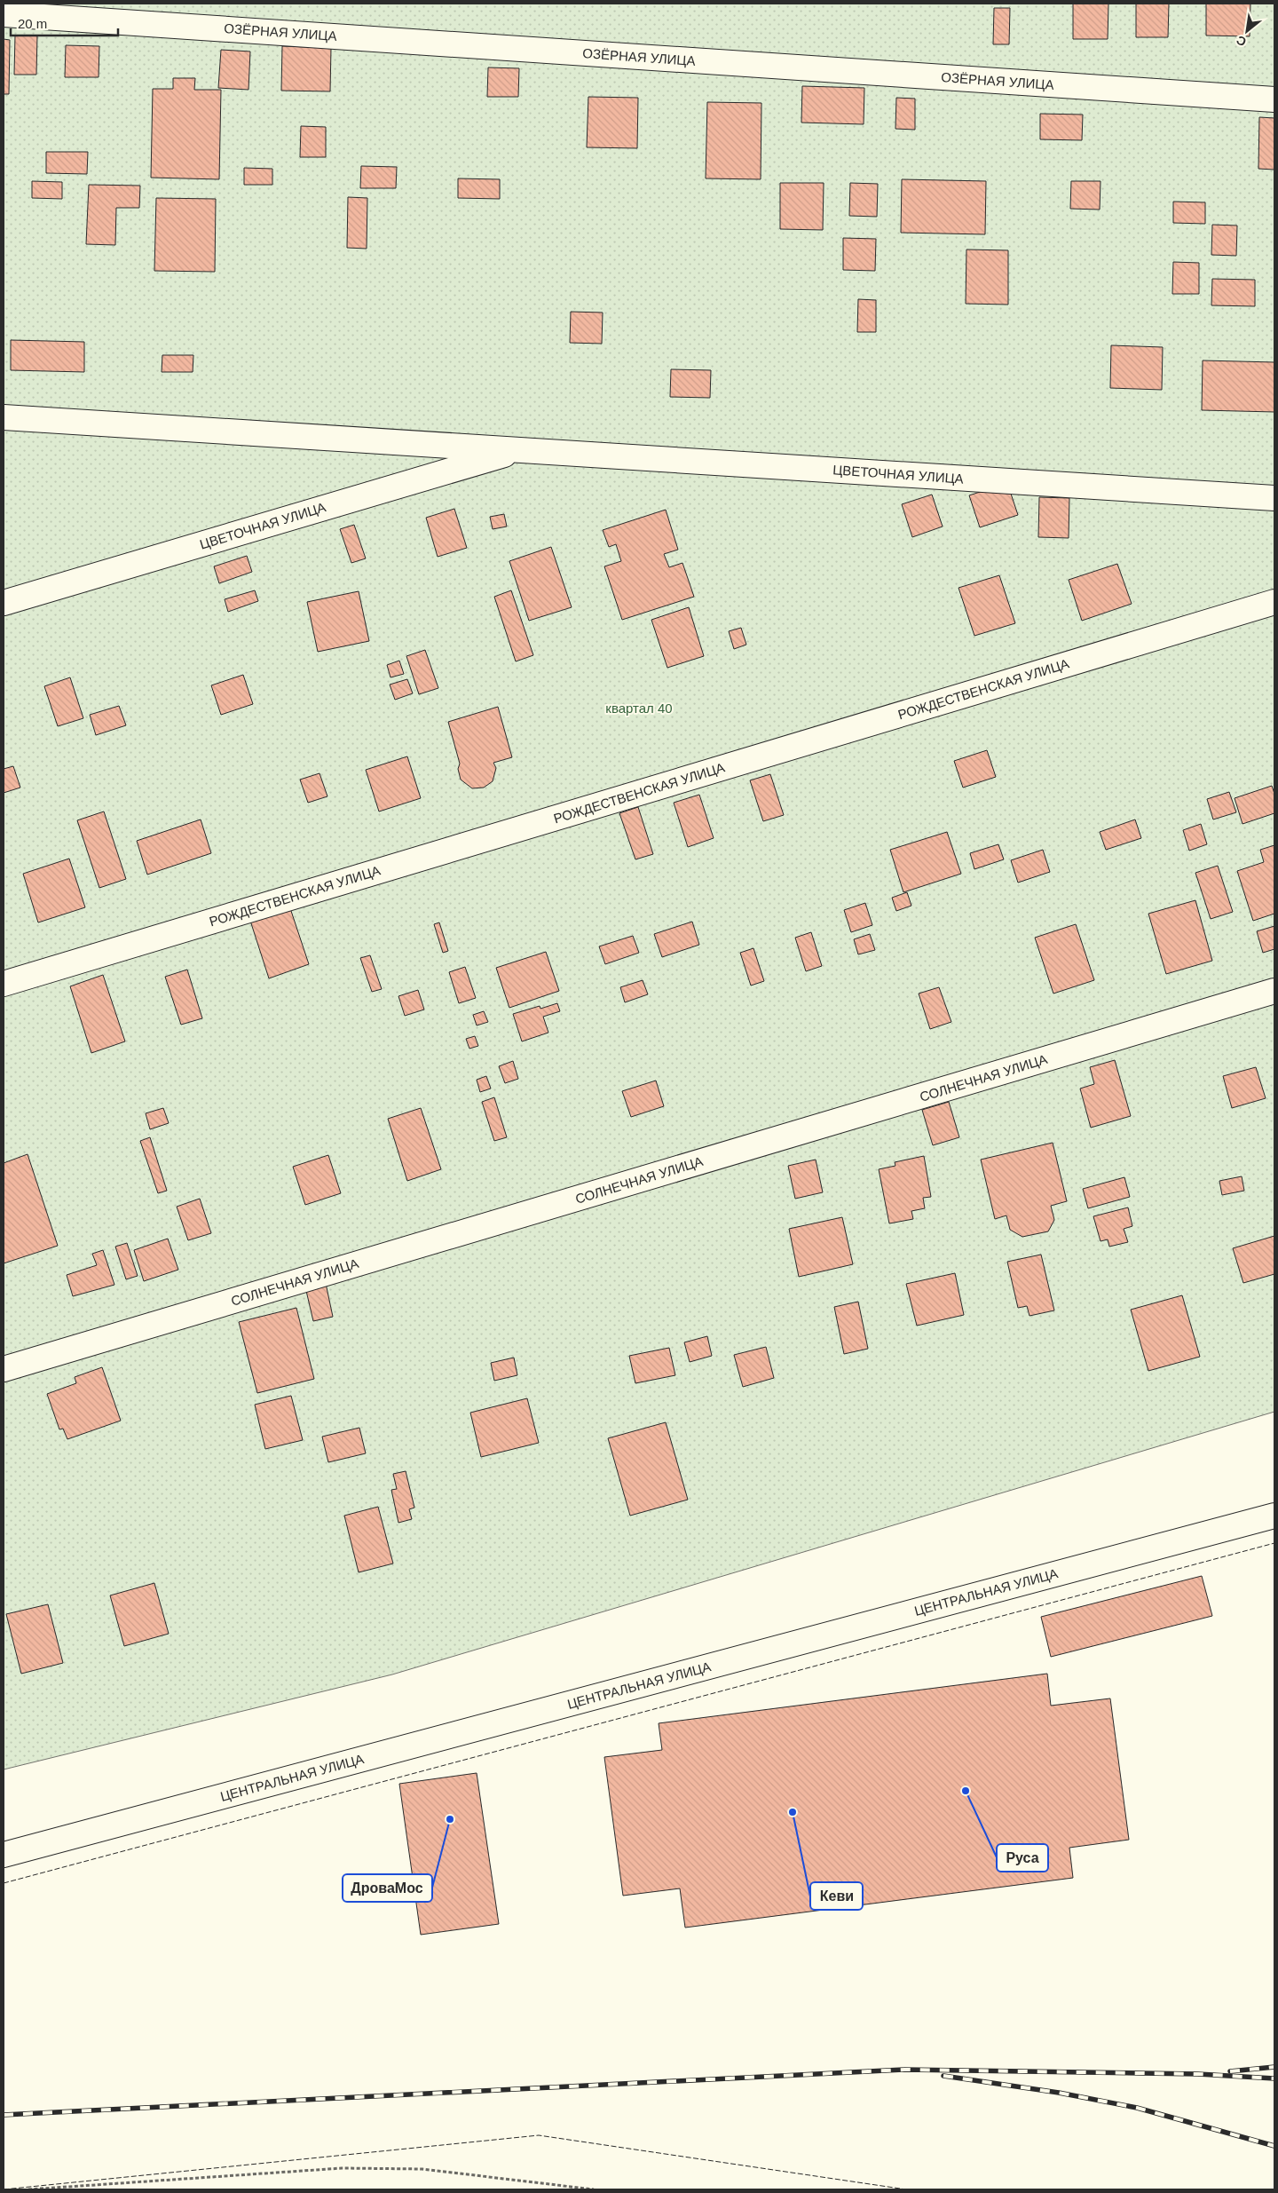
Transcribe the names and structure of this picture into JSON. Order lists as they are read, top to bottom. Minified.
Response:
{"streets":{"street":["ОЗЁРНАЯ УЛИЦА","ЦВЕТОЧНАЯ УЛИЦА","РОЖДЕСТВЕНСКАЯ УЛИЦА","СОЛНЕЧНАЯ УЛИЦА","ЦЕНТРАЛЬНАЯ УЛИЦА"]},"parks":["квартал 40"],"places":["Руса","Кеви","ДроваМос"],"scale_bar":"20 m","north":"bottom left"}
